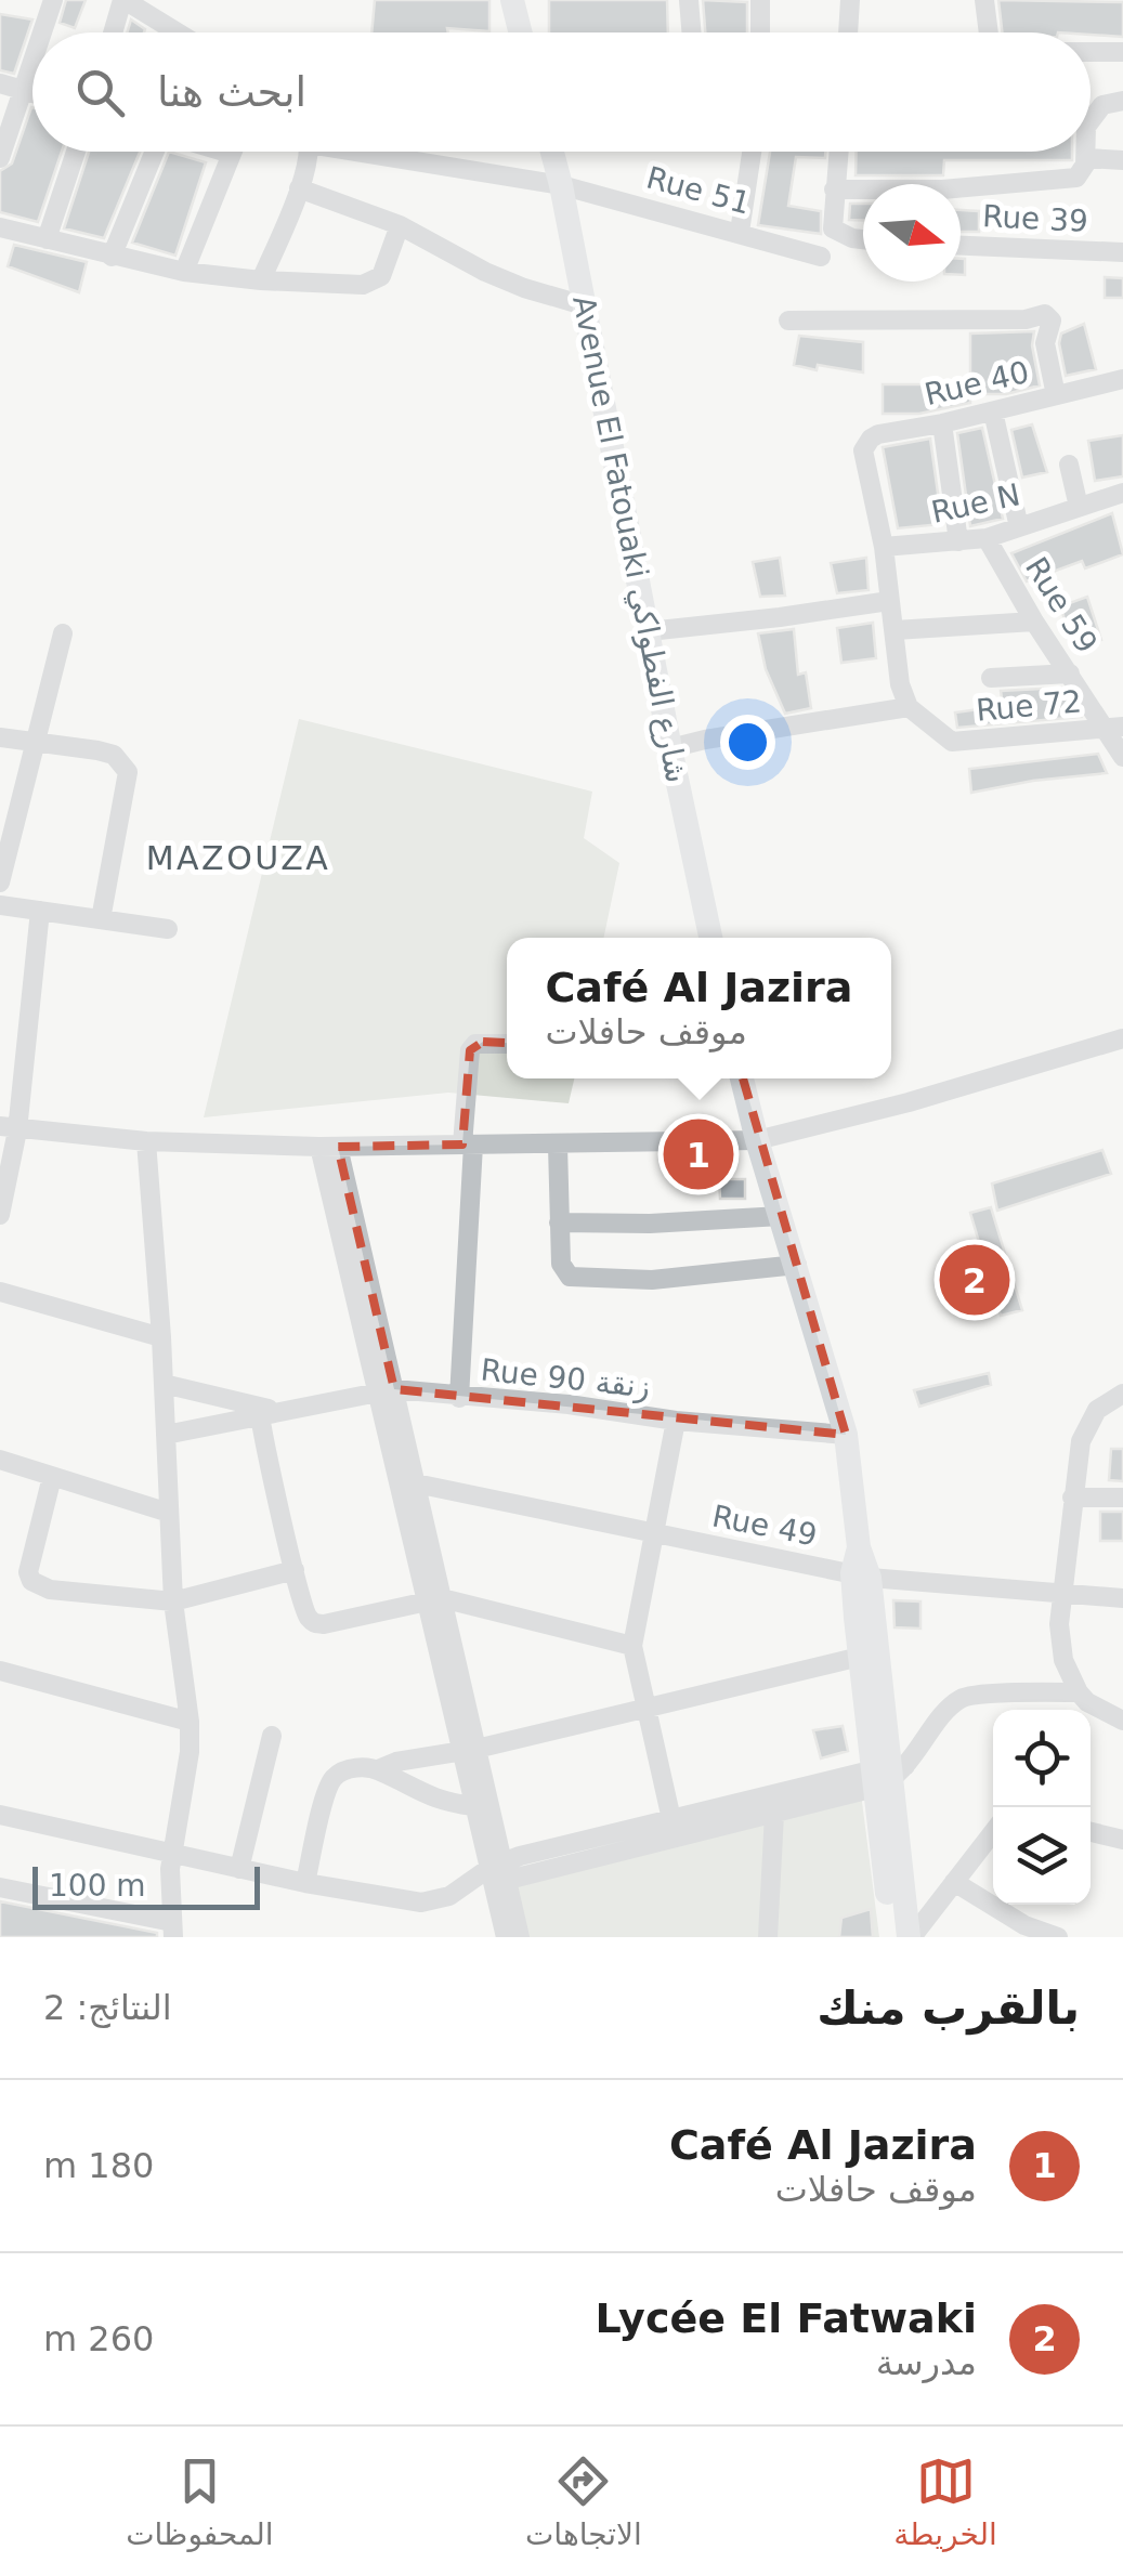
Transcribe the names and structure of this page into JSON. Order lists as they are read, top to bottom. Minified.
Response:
{"streets":{"main road":["Avenue El Fatouaki شارع الفطواكي"],"street":["Rue 51","Rue 39","Rue 40","Rue N","Rue 59","Rue 72","Rue 90 زنقة","Rue 49"]},"crossings":[["Rue 51","Avenue El Fatouaki شارع الفطواكي"],["Rue 40","Rue N"],["Rue N","Rue 59"],["Rue 59","Rue 72"]],"districts":["MAZOUZA"],"scale_bar":"100 m","north":"right","page":{"search":"ابحث هنا","popup":["Café Al Jazira","موقف حافلات"],"pins":["1","2"],"scale":"100 m","heading":["بالقرب منك","النتائج: 2"],"list":[{"mark":"1","name":"Café Al Jazira","note":"موقف حافلات","value":"180 m"},{"mark":"2","name":"Lycée El Fatwaki","note":"مدرسة","value":"260 m"}],"nav":["الخريطة","الاتجاهات","المحفوظات"]}}
